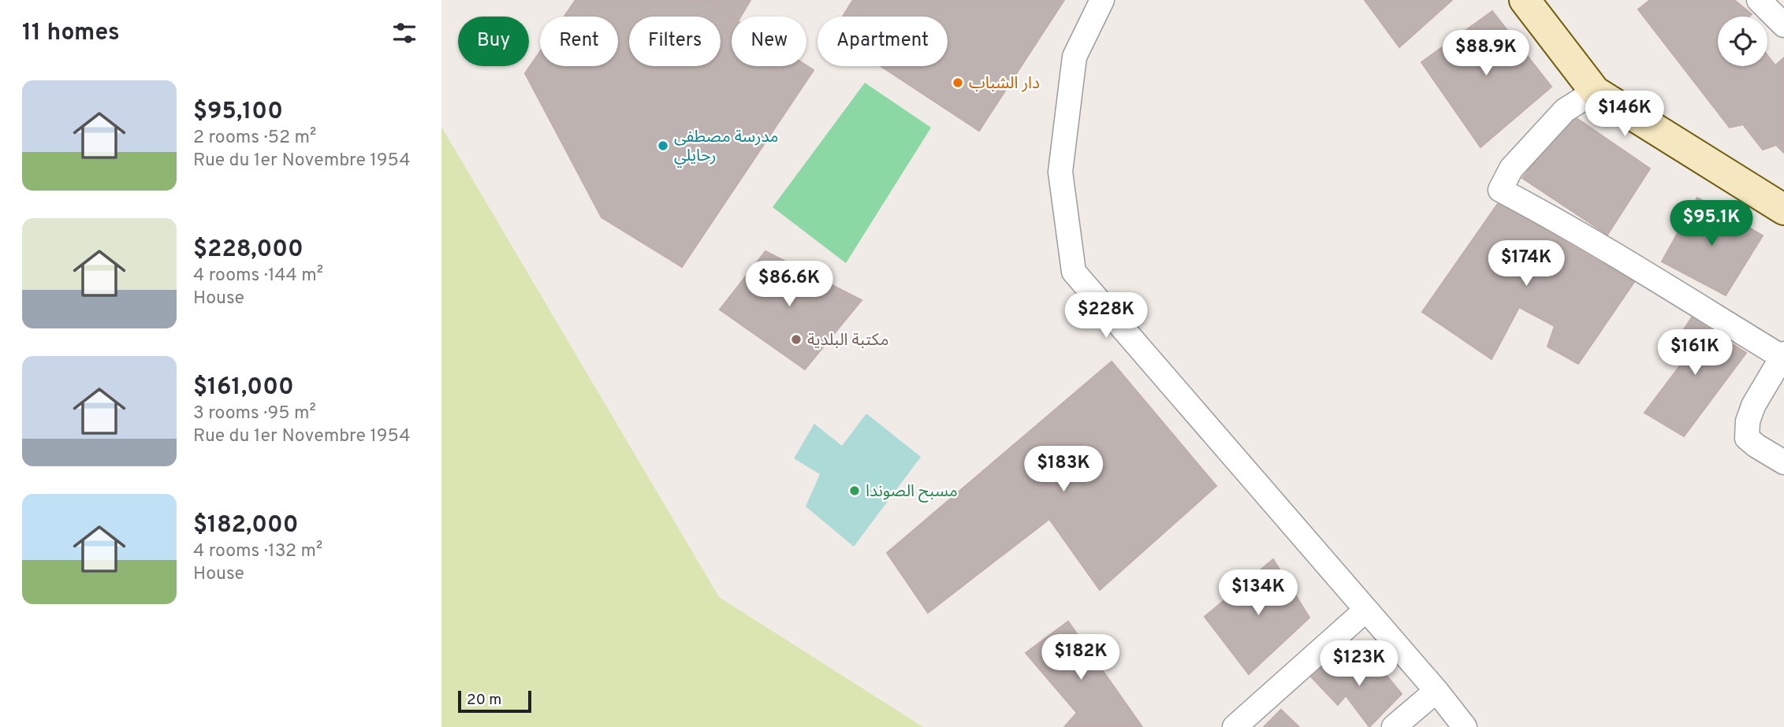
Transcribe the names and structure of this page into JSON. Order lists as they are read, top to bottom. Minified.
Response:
{"places":["دار الشباب","مدرسة مصطفى رحايلي","مكتبة البلدية","مسبح الصوندا"],"scale_bar":"20 m","page":{"heading":"11 homes","chip":["Buy","Rent","Filters","New","Apartment"],"price":["$88.9K","$146K","$95.1K","$174K","$86.6K","$228K","$161K","$183K","$134K","$182K","$123K"],"list":[{"name":"$95,100","note":"2 rooms · 52 m² · Rue du 1er Novembre 1954"},{"name":"$228,000","note":"4 rooms · 144 m² · House"},{"name":"$161,000","note":"3 rooms · 95 m² · Rue du 1er Novembre 1954"},{"name":"$182,000","note":"4 rooms · 132 m² · House"}],"scale":"20 m"}}
